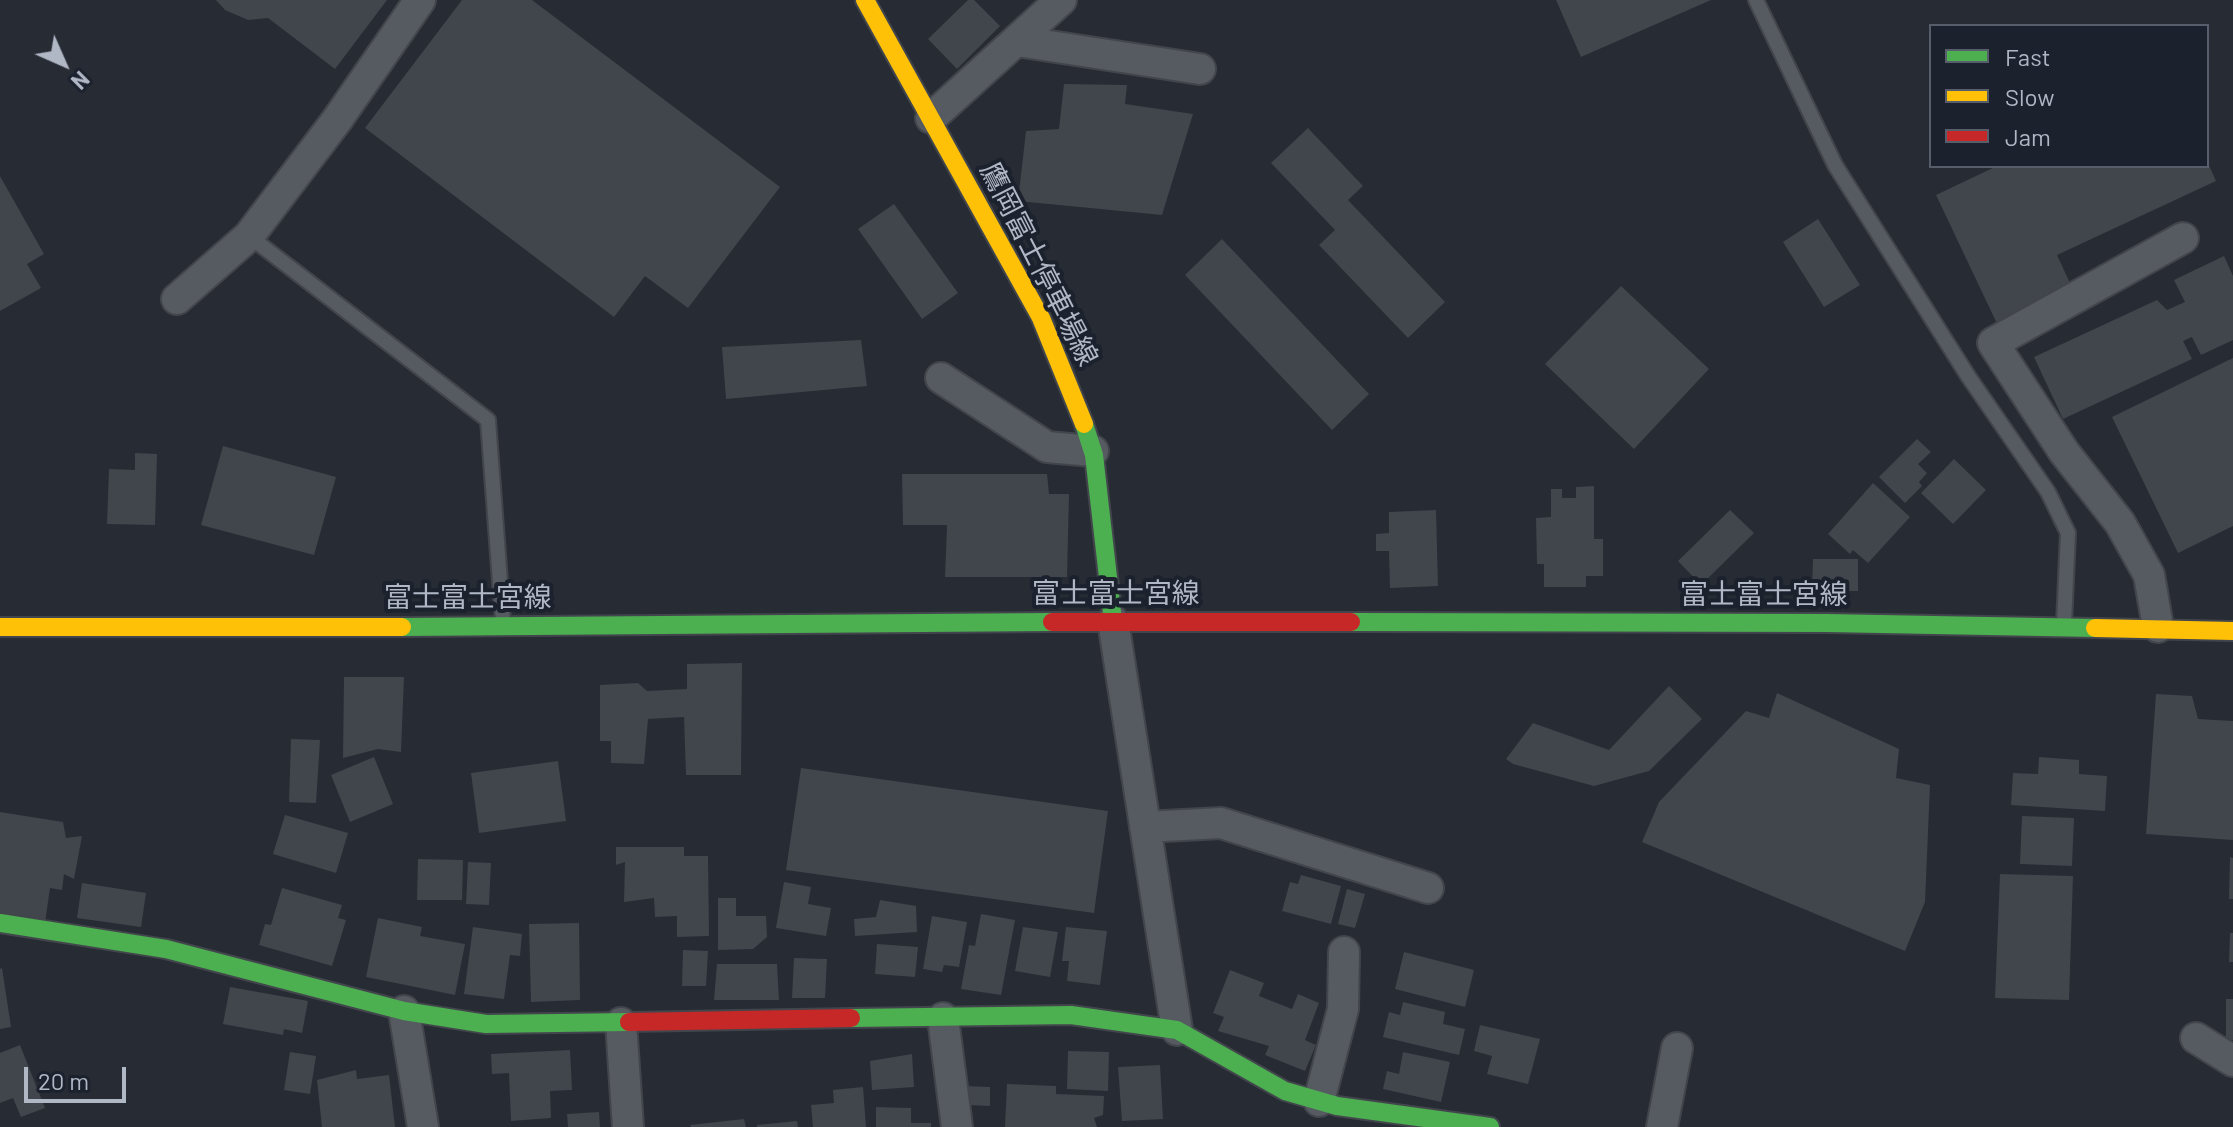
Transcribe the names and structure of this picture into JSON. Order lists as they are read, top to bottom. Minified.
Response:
{"streets":{"main road":["鷹岡富士停車場線","富士富士宮線"]},"crossings":[["鷹岡富士停車場線","富士富士宮線"]],"legend":["Fast","Slow","Jam"],"scale_bar":"20 m","north":"bottom right"}
